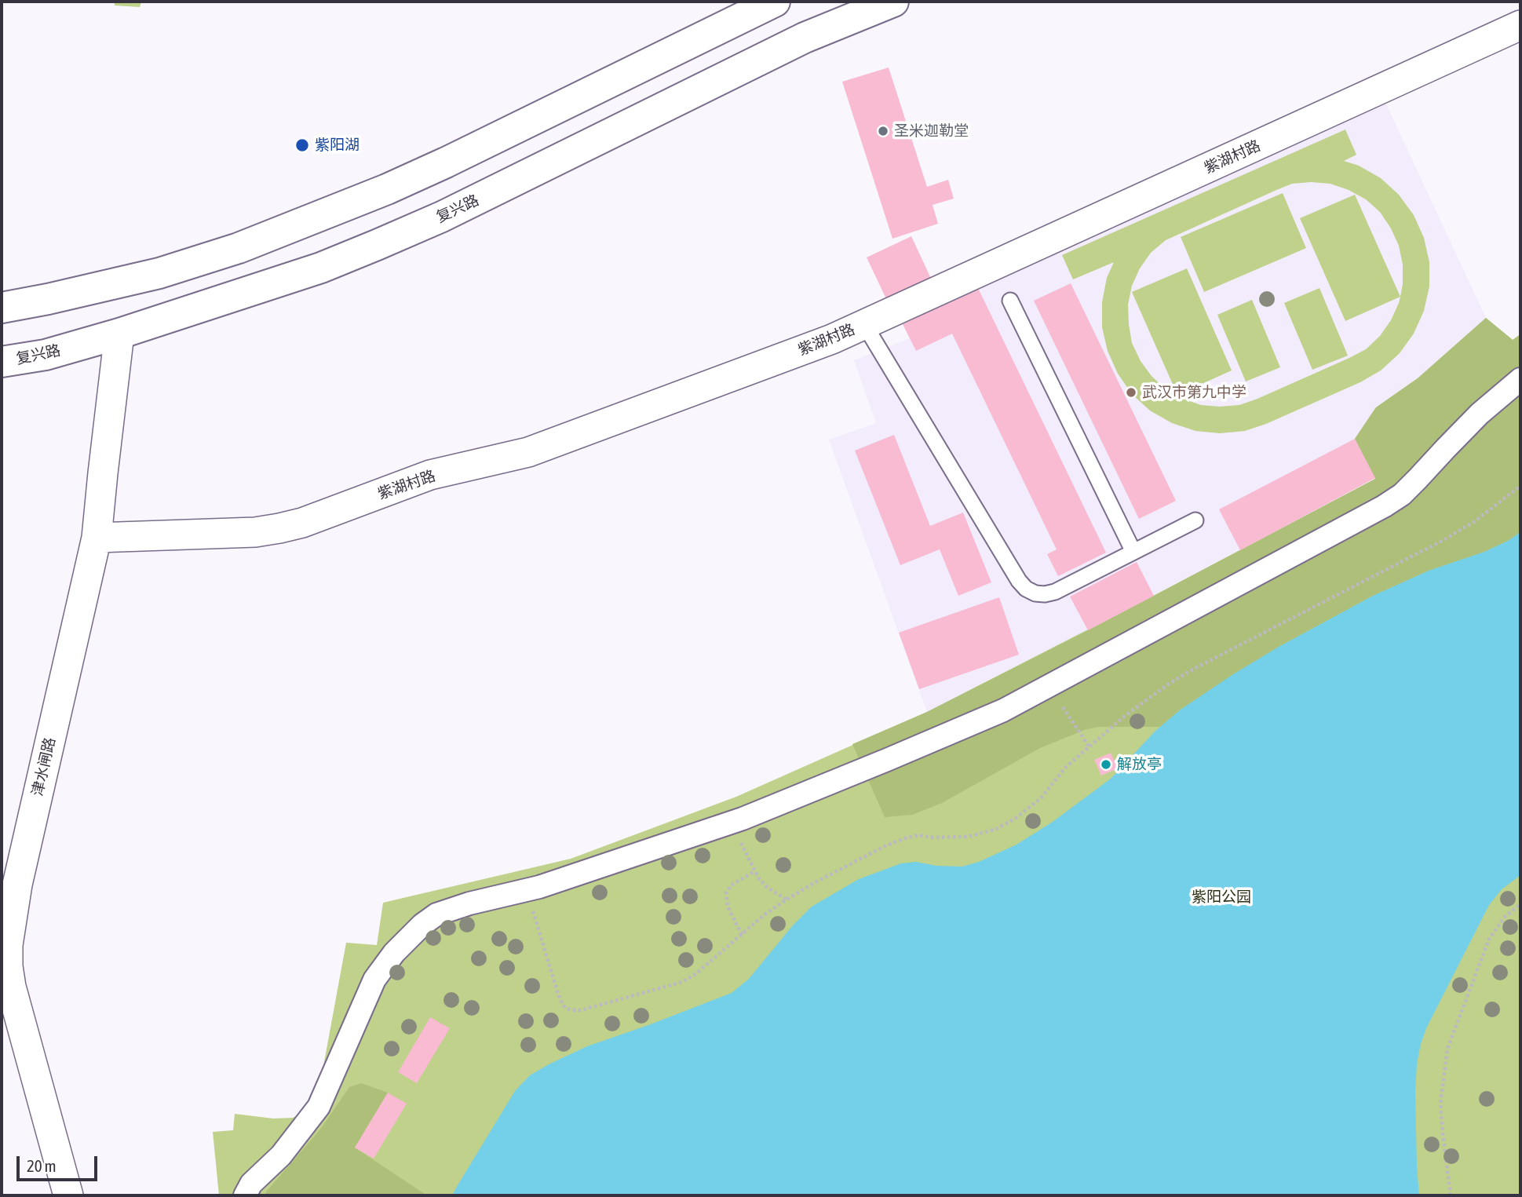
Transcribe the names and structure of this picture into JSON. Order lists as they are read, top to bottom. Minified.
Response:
{"streets":{"main road":["复兴路"],"street":["紫湖村路","津水闸路"]},"crossings":[["紫湖村路","津水闸路"],["复兴路","津水闸路"]],"parks":["紫阳公园"],"places":["圣米迦勒堂","紫阳湖","武汉市第九中学","解放亭"],"scale_bar":"20 m"}
